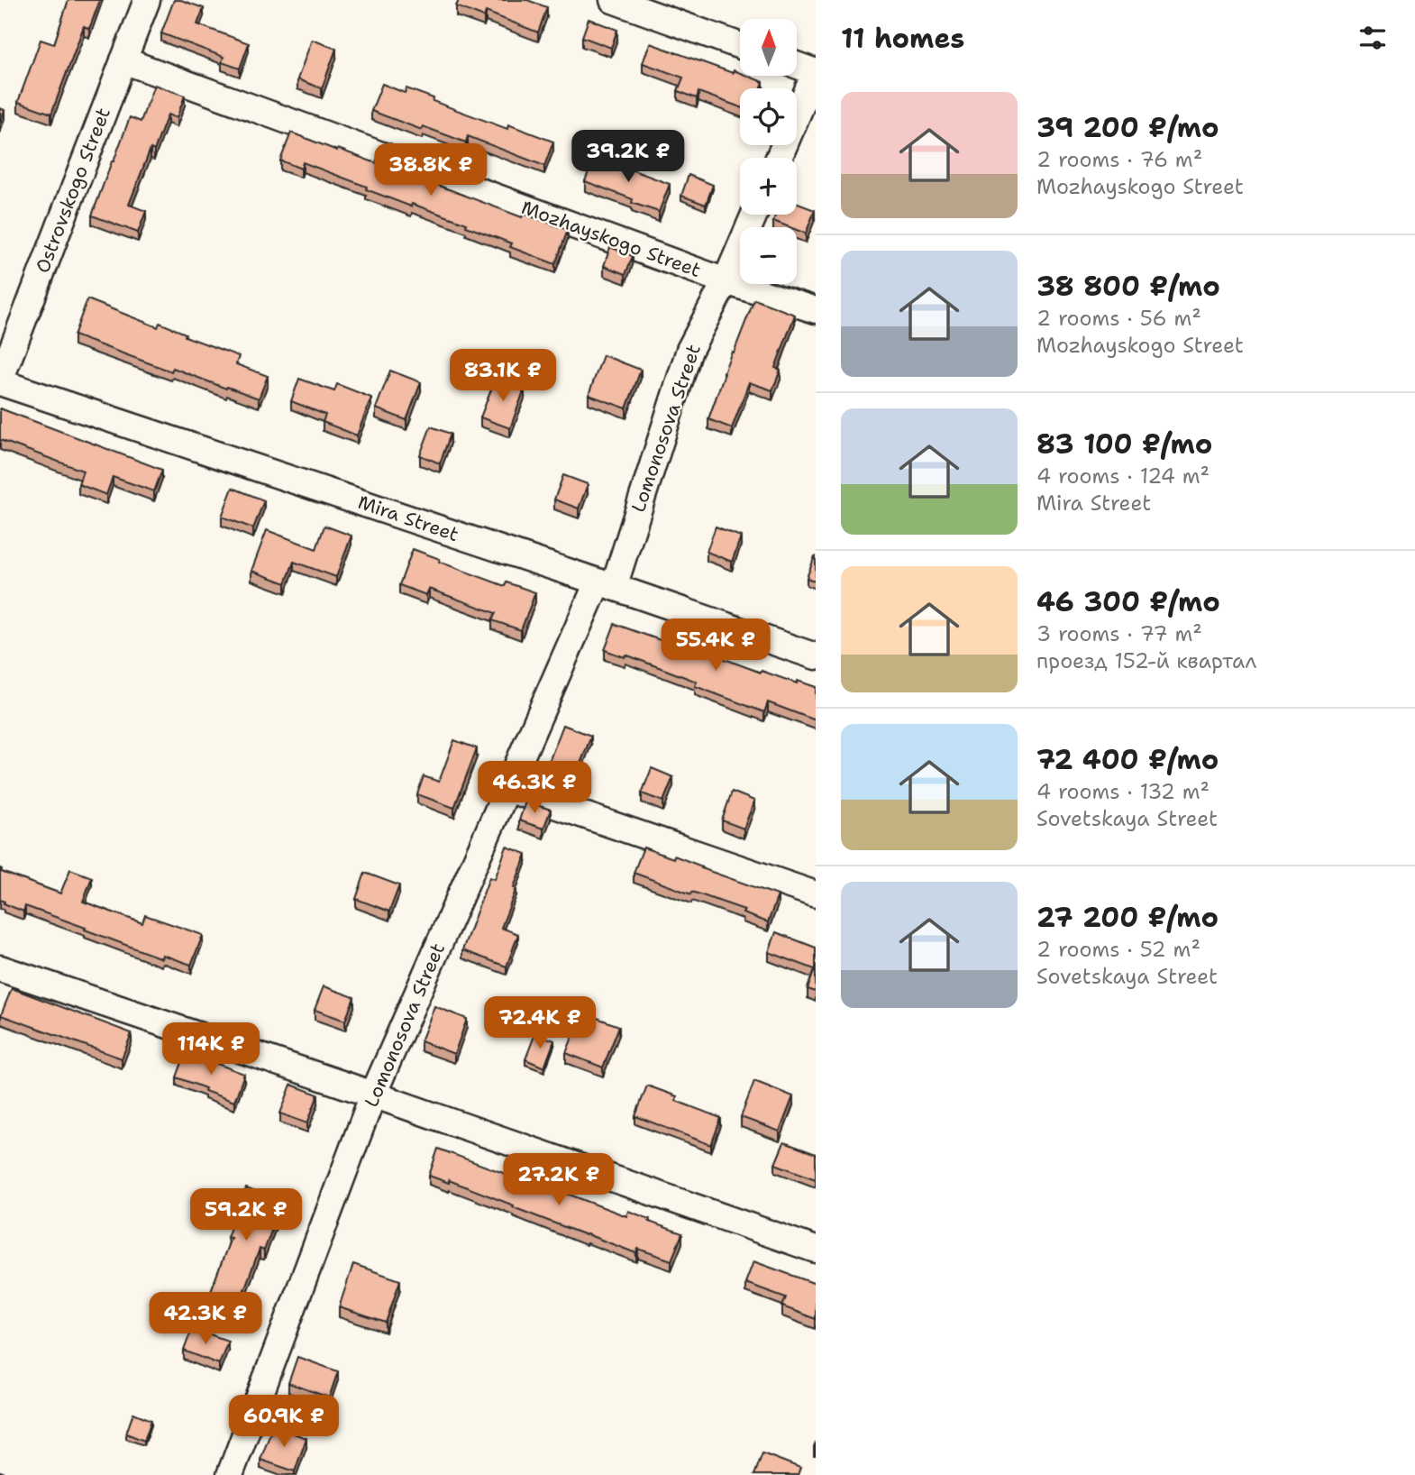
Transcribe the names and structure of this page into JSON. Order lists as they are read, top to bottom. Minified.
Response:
{"streets":{"street":["Ostrovskogo Street","Mozhayskogo Street","Lomonosova Street","Mira Street"]},"crossings":[["Ostrovskogo Street","Mozhayskogo Street"],["Ostrovskogo Street","Mira Street"],["Mozhayskogo Street","Lomonosova Street"],["Lomonosova Street","Mira Street"]],"north":"top","page":{"heading":"11 homes","map_buttons":["+","−"],"list":[{"name":"39 200 ₽/mo","note":"2 rooms · 76 m² · Mozhayskogo Street"},{"name":"38 800 ₽/mo","note":"2 rooms · 56 m² · Mozhayskogo Street"},{"name":"83 100 ₽/mo","note":"4 rooms · 124 m² · Mira Street"},{"name":"46 300 ₽/mo","note":"3 rooms · 77 m² · проезд 152-й квартал"},{"name":"72 400 ₽/mo","note":"4 rooms · 132 m² · Sovetskaya Street"},{"name":"27 200 ₽/mo","note":"2 rooms · 52 m² · Sovetskaya Street"}],"price":["39.2K ₽","38.8K ₽","83.1K ₽","55.4K ₽","46.3K ₽","72.4K ₽","114K ₽","27.2K ₽","59.2K ₽","42.3K ₽","60.9K ₽"]}}
